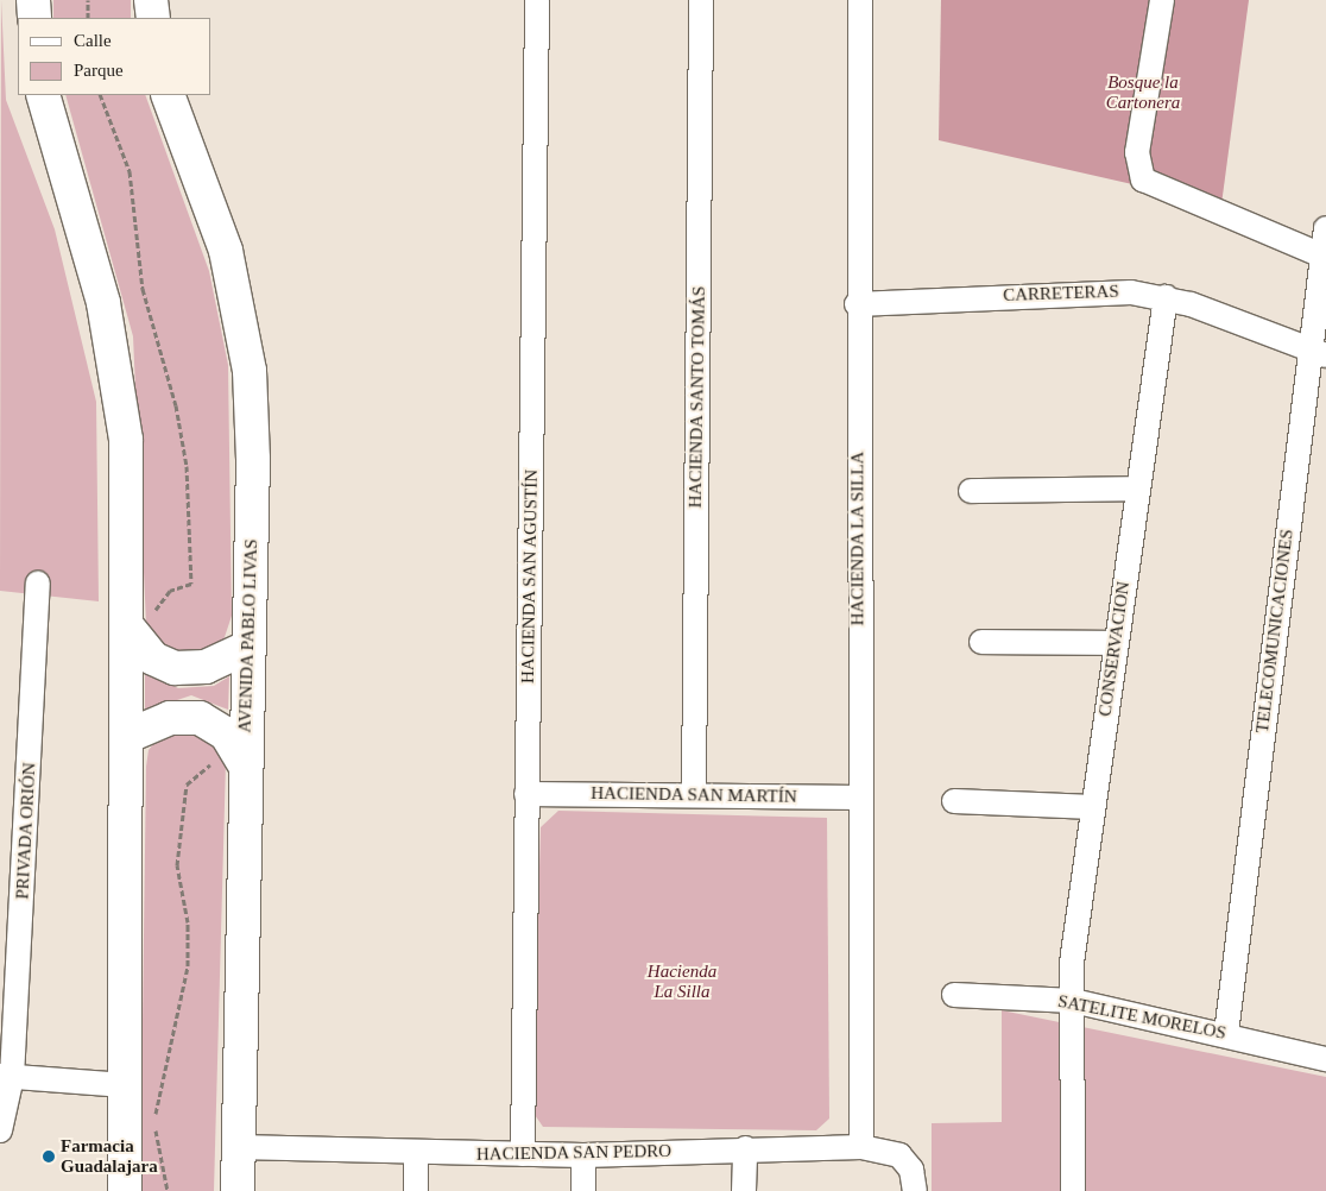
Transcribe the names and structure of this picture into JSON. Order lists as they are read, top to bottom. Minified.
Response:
{"streets":{"main road":["AVENIDA PABLO LIVAS"],"street":["CARRETERAS","HACIENDA SANTO TOMÁS","HACIENDA LA SILLA","HACIENDA SAN AGUSTÍN","TELECOMUNICACIONES","CONSERVACION","HACIENDA SAN MARTÍN","PRIVADA ORIÓN","SATELITE MORELOS","HACIENDA SAN PEDRO"]},"crossings":[["CARRETERAS","HACIENDA LA SILLA"],["CARRETERAS","TELECOMUNICACIONES"],["CARRETERAS","CONSERVACION"],["HACIENDA SANTO TOMÁS","HACIENDA SAN MARTÍN"],["HACIENDA LA SILLA","HACIENDA SAN MARTÍN"],["HACIENDA LA SILLA","HACIENDA SAN PEDRO"],["HACIENDA SAN AGUSTÍN","HACIENDA SAN MARTÍN"],["HACIENDA SAN AGUSTÍN","HACIENDA SAN PEDRO"],["TELECOMUNICACIONES","SATELITE MORELOS"],["AVENIDA PABLO LIVAS","HACIENDA SAN PEDRO"],["CONSERVACION","SATELITE MORELOS"]],"parks":["Bosque la Cartonera","Hacienda La Silla"],"places":["Farmacia Guadalajara"],"legend":["Calle","Parque"]}
